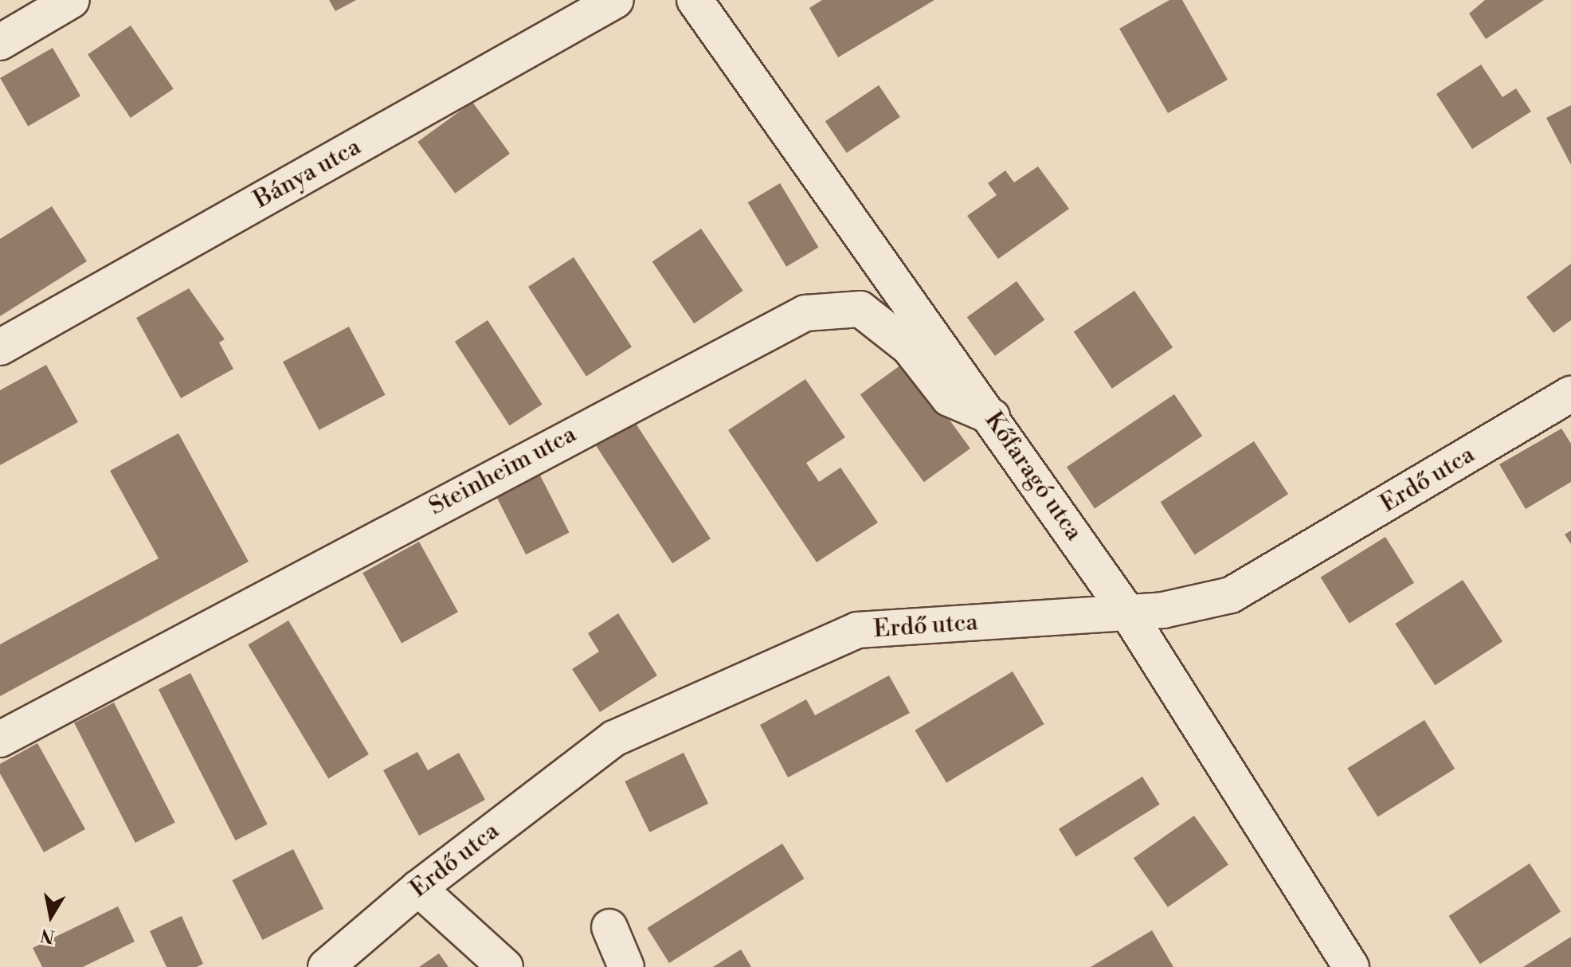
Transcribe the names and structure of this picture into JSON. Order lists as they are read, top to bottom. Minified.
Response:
{"streets":{"street":["Bánya utca","Steinheim utca","Kőfaragó utca","Erdő utca"]},"crossings":[["Steinheim utca","Kőfaragó utca"],["Kőfaragó utca","Erdő utca"]],"north":"bottom"}
